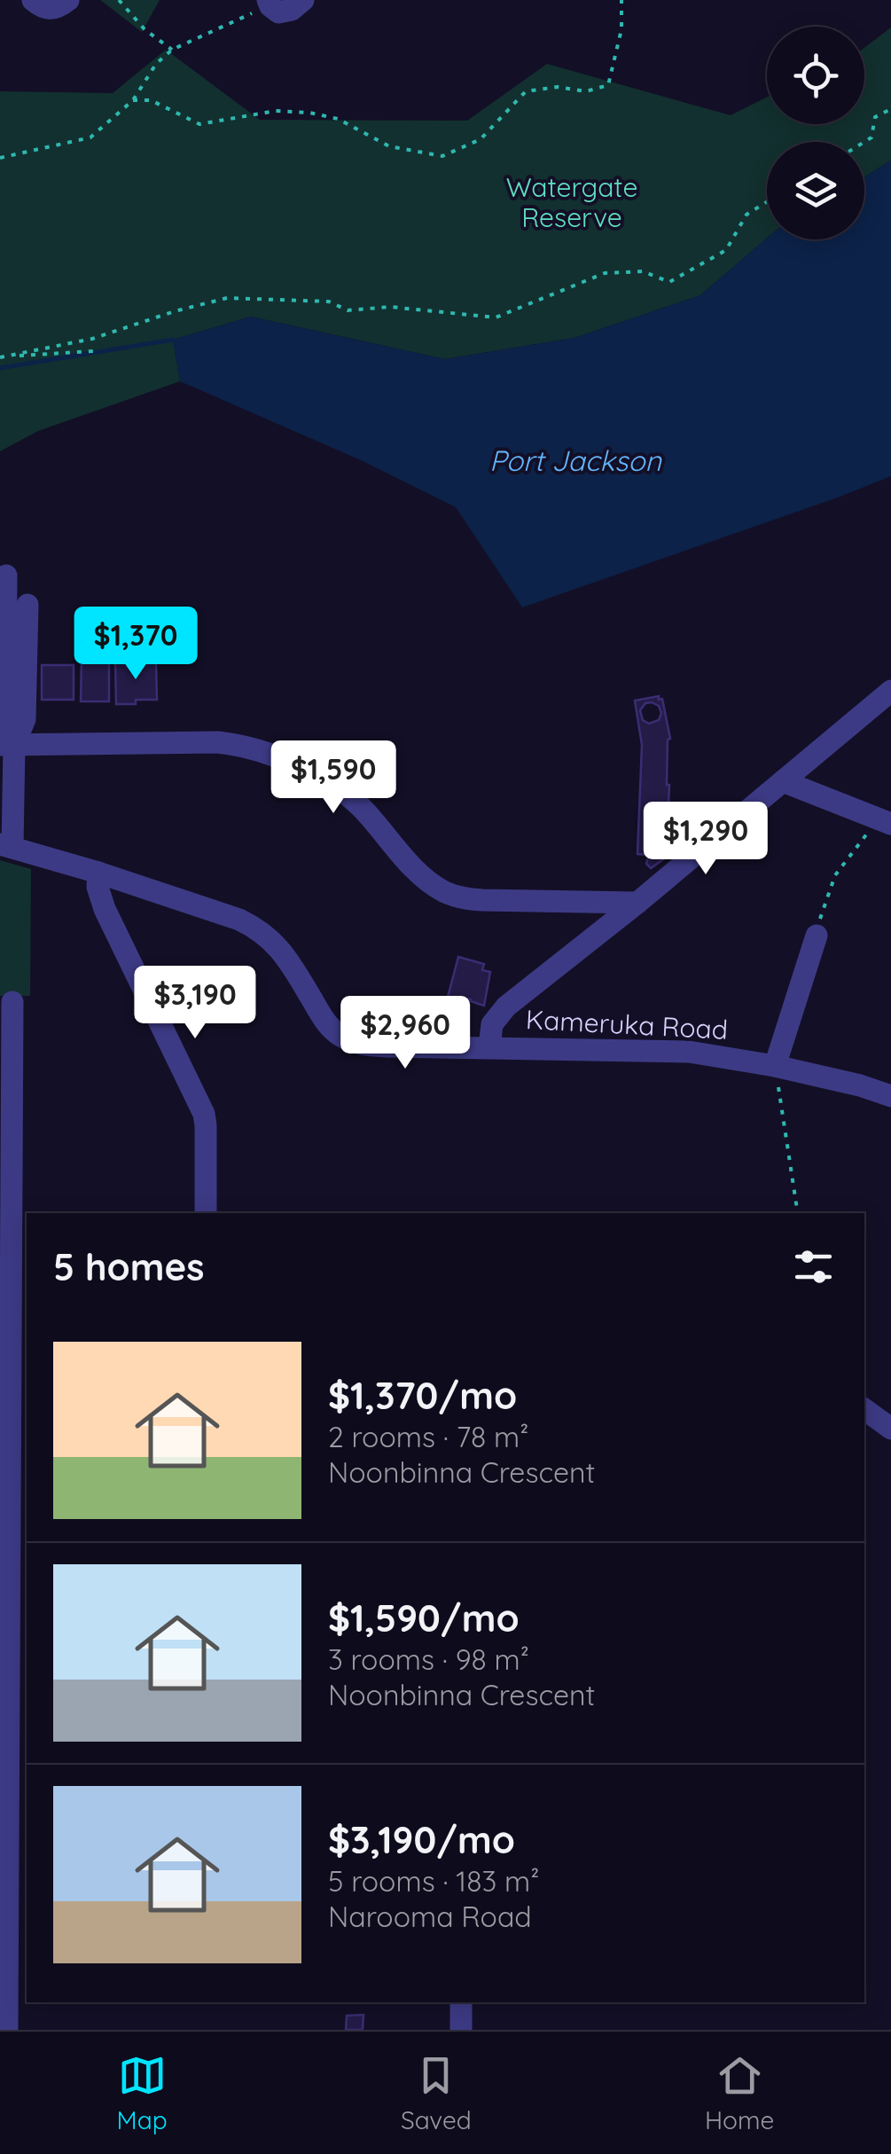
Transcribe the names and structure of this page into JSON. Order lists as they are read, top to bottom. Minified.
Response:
{"streets":{"street":["Kameruka Road"]},"water":["Port Jackson"],"parks":["Watergate Reserve"],"page":{"price":["$1,370","$1,590","$1,290","$3,190","$2,960"],"heading":"5 homes","list":[{"name":"$1,370/mo","note":"2 rooms · 78 m² · Noonbinna Crescent"},{"name":"$1,590/mo","note":"3 rooms · 98 m² · Noonbinna Crescent"},{"name":"$3,190/mo","note":"5 rooms · 183 m² · Narooma Road"}],"tabs":["Map","Saved","Home"]}}
